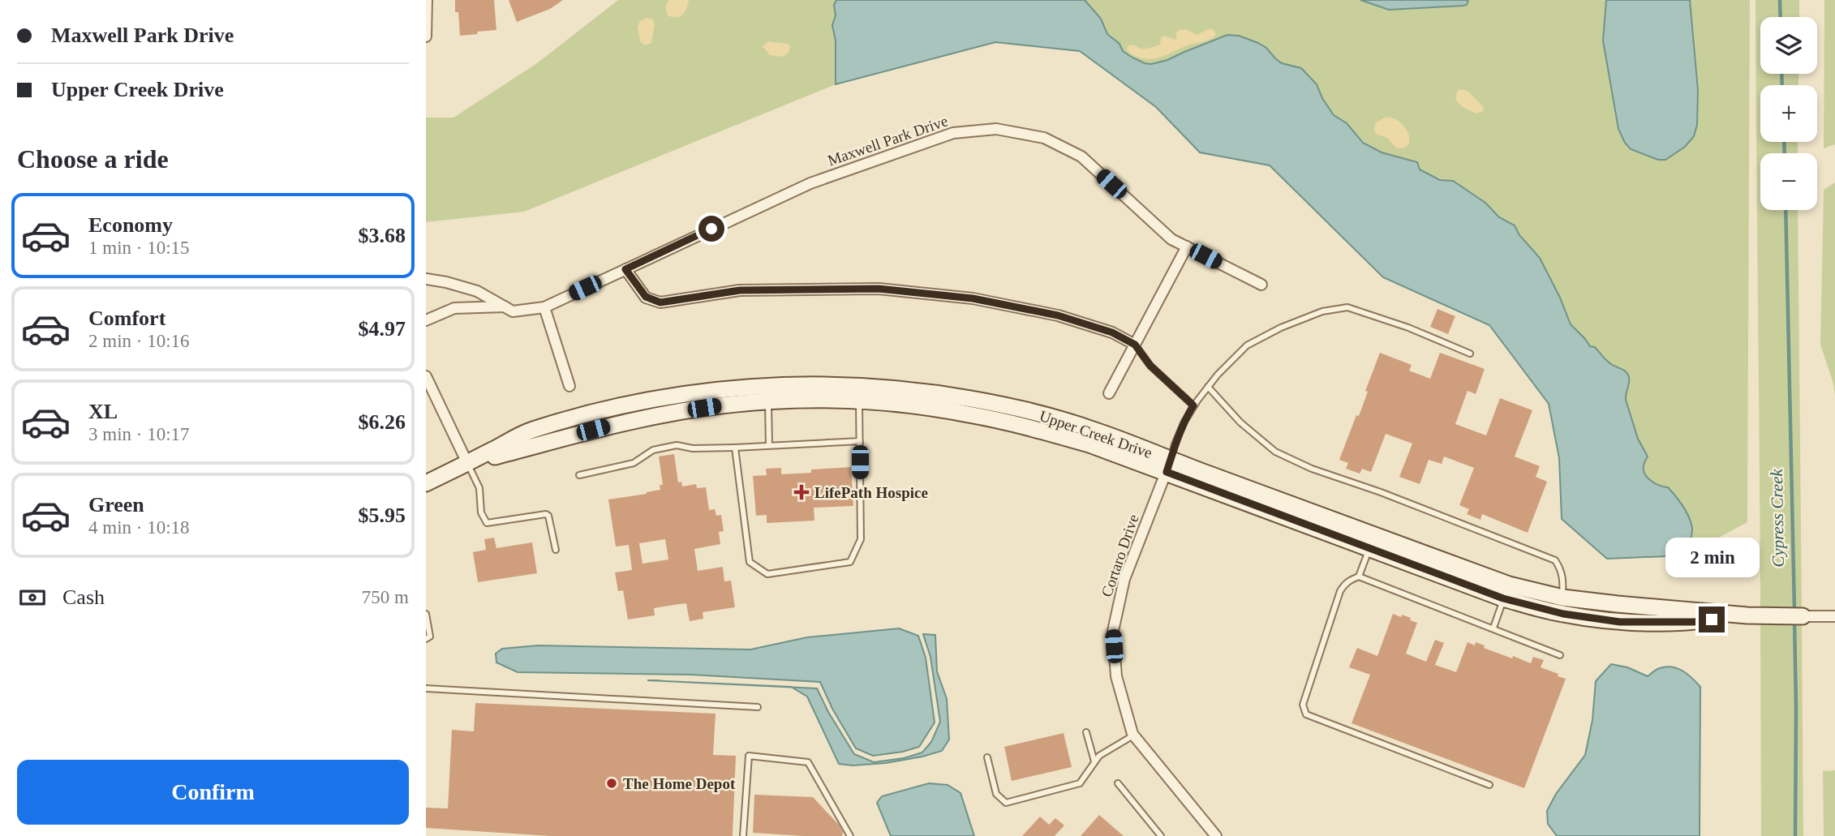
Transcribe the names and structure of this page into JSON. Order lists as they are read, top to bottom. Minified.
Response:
{"streets":{"street":["Maxwell Park Drive","Upper Creek Drive","Cortaro Drive"]},"crossings":[["Upper Creek Drive","Cortaro Drive"]],"water":["Cypress Creek"],"places":{"health":["LifePath Hospice"],"other":["The Home Depot"]},"page":{"banner":["Maxwell Park Drive","Upper Creek Drive"],"map_buttons":["+","−"],"heading":"Choose a ride","list":[{"name":"Economy","note":"1 min · 10:15","value":"$3.68"},{"name":"Comfort","note":"2 min · 10:16","value":"$4.97"},{"name":"XL","note":"3 min · 10:17","value":"$6.26"},{"name":"Green","note":"4 min · 10:18","value":"$5.95"}],"bubble":"2 min","pay":["Cash","750 m"],"buttons":"Confirm"}}
